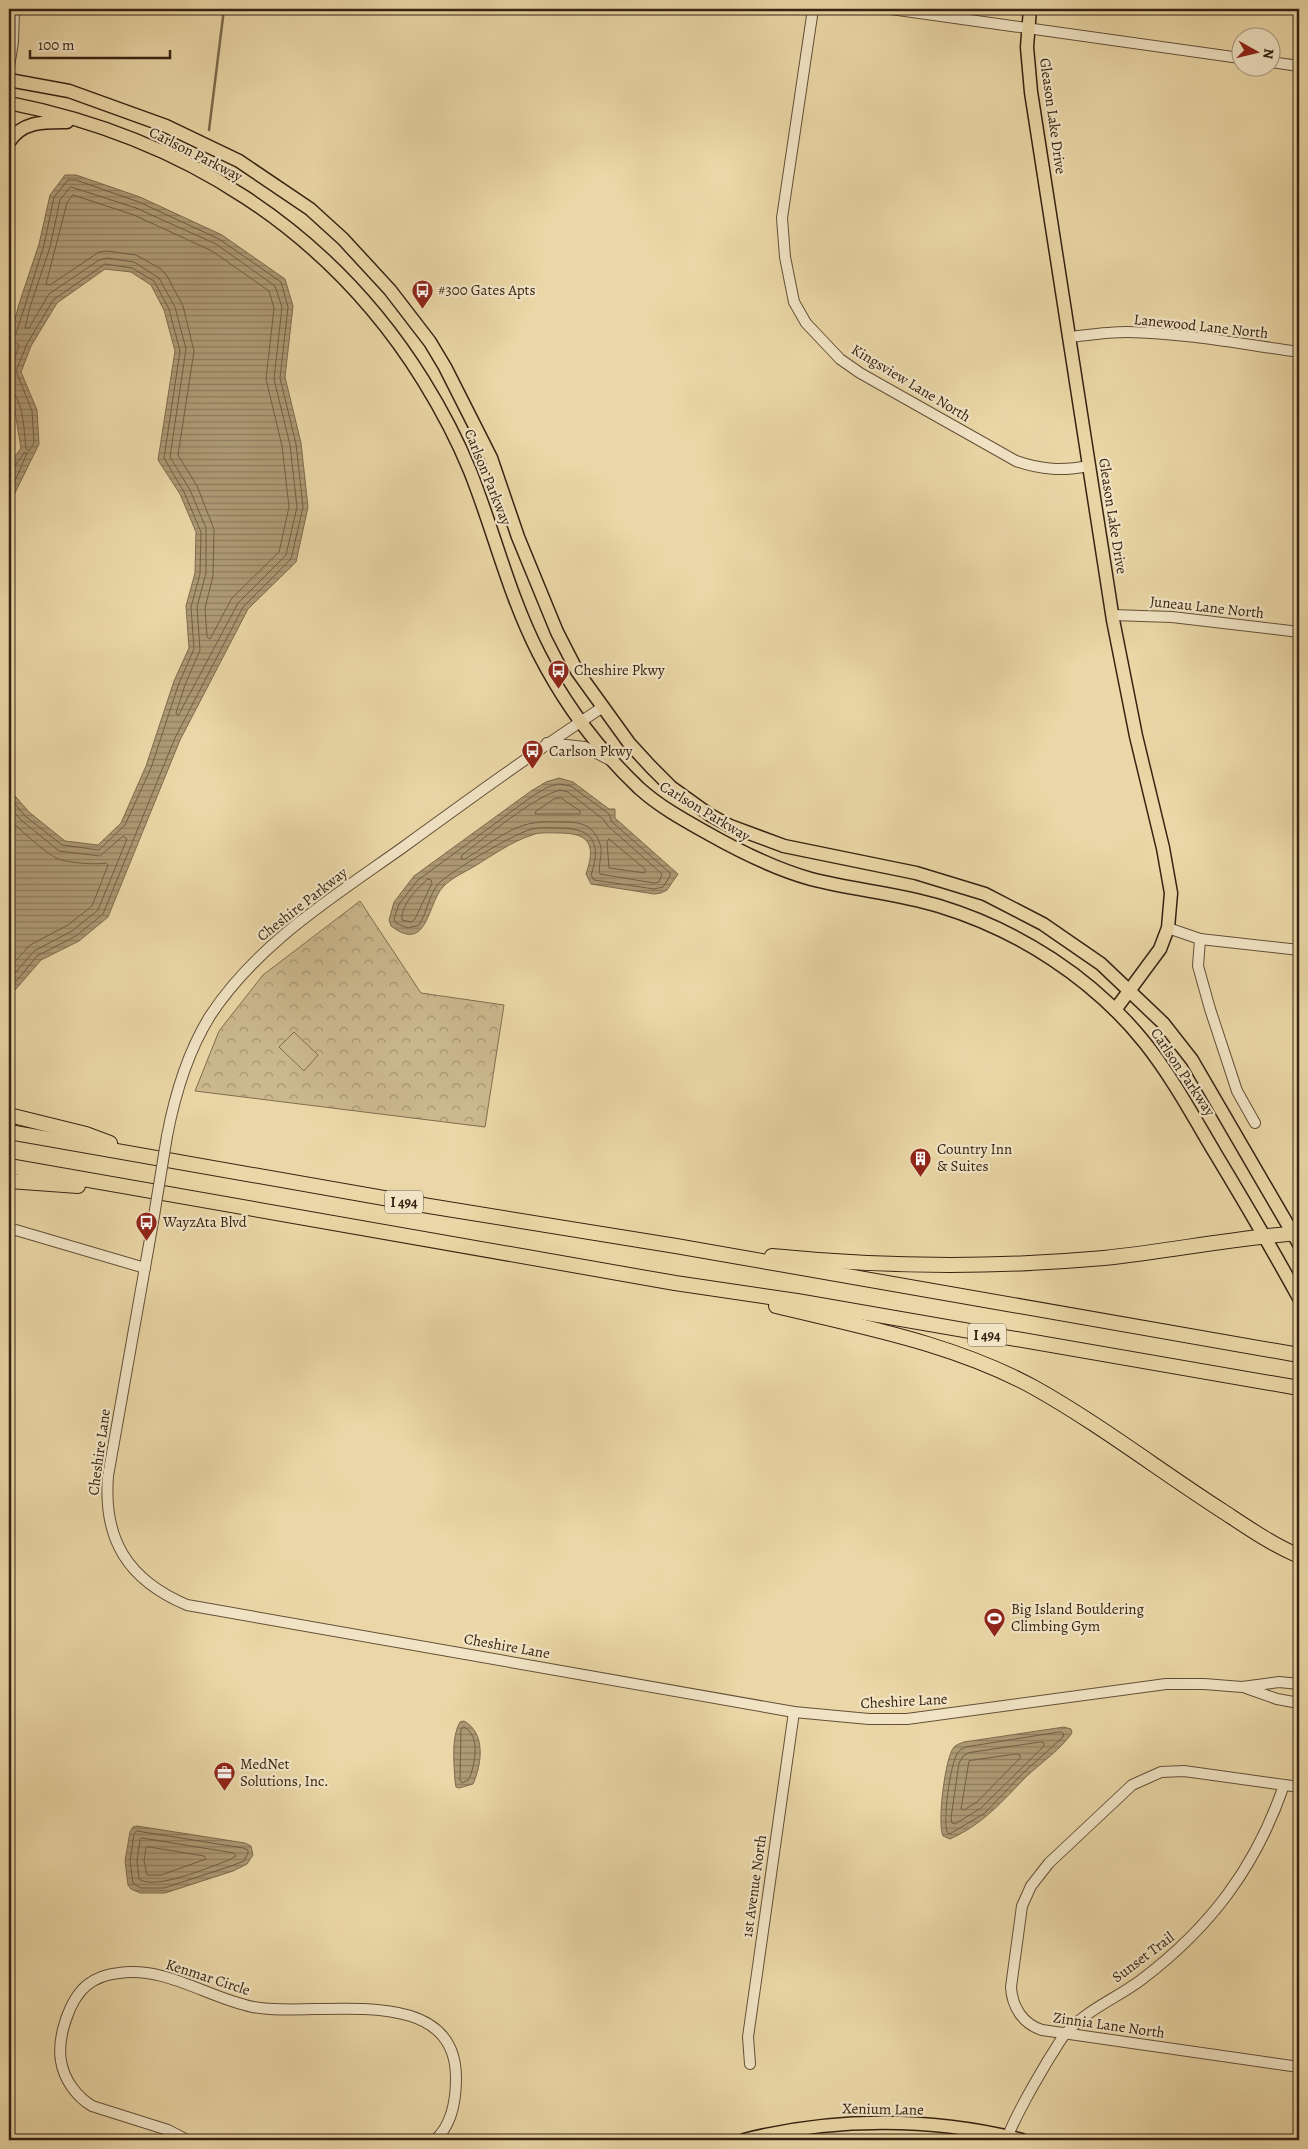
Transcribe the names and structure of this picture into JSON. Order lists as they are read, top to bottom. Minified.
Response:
{"streets":{"highway":["I 494"],"main road":["Gleason Lake Drive","Carlson Parkway","Xenium Lane"],"street":["Lanewood Lane North","Kingsview Lane North","Juneau Lane North","Cheshire Parkway","Cheshire Lane","1st Avenue North","Sunset Trail","Kenmar Circle","Zinnia Lane North"]},"crossings":[["Gleason Lake Drive","Carlson Parkway"],["Gleason Lake Drive","Lanewood Lane North"],["Gleason Lake Drive","Kingsview Lane North"],["Gleason Lake Drive","Juneau Lane North"],["Carlson Parkway","Cheshire Parkway"],["Cheshire Parkway","Cheshire Lane"],["Cheshire Lane","1st Avenue North"],["Sunset Trail","Zinnia Lane North"],["Sunset Trail","Xenium Lane"]],"places":{"bus stop":["#300 Gates Apts","Cheshire Pkwy","Carlson Pkwy","WayzAta Blvd"],"building":["Country Inn & Suites"],"sports":["Big Island Bouldering Climbing Gym"],"office":["MedNet Solutions, Inc."]},"scale_bar":"100 m","north":"right"}
